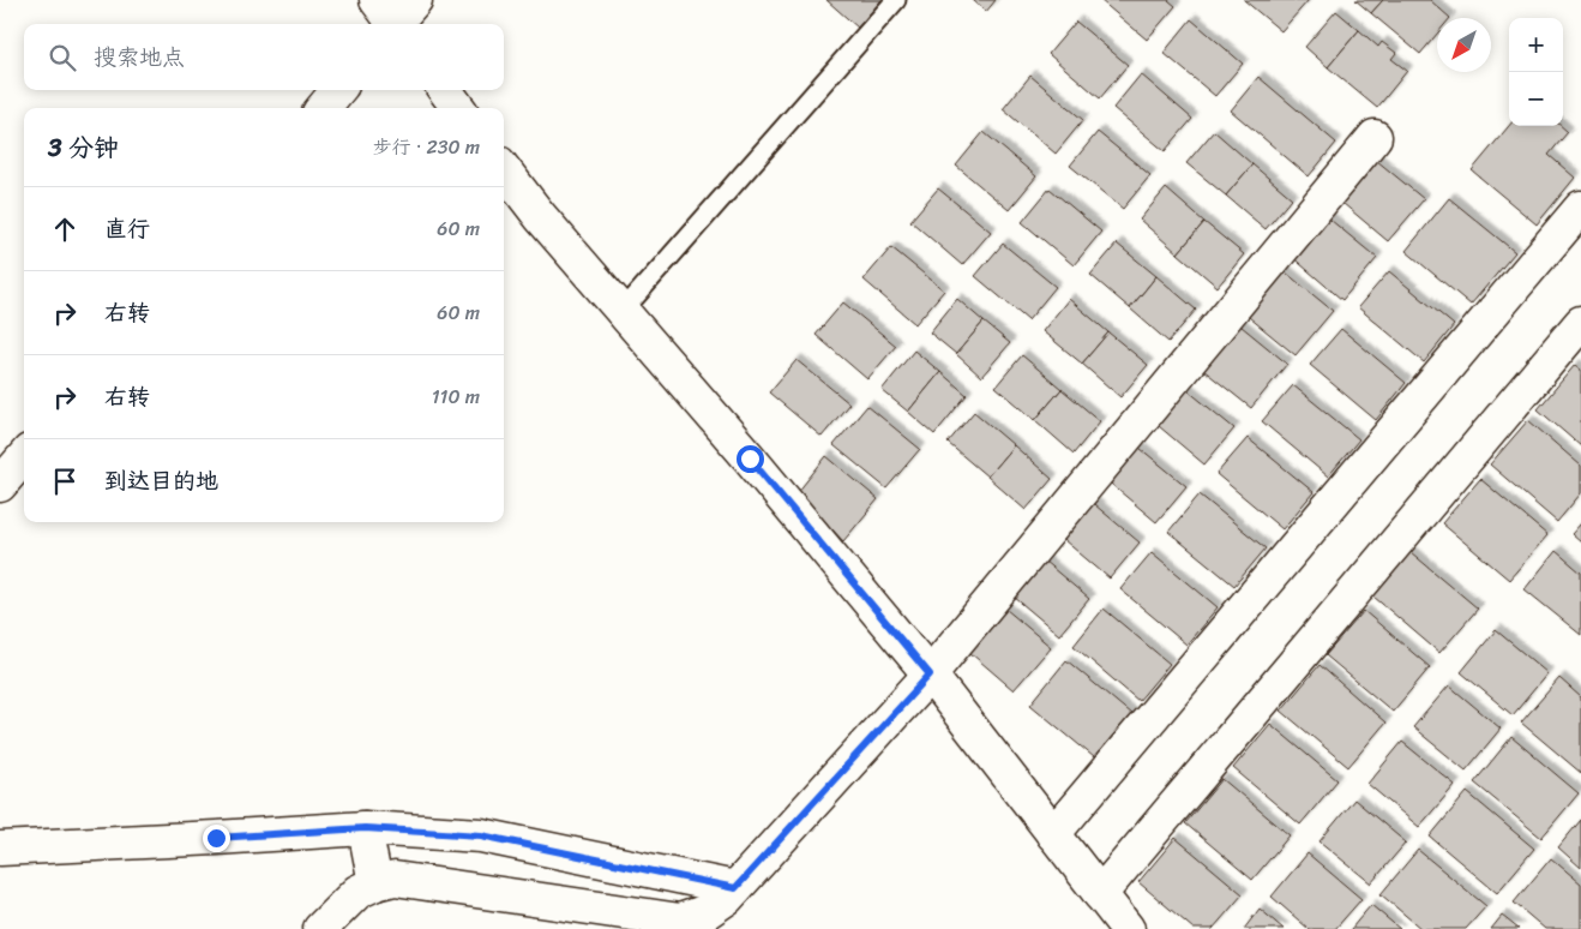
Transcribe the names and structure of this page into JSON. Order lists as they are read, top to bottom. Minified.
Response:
{"north":"bottom left","page":{"map_buttons":["+","−"],"search":"搜索地点","heading":["3 分钟","步行 · 230 m"],"list":[["直行","60 m"],["右转","60 m"],["右转","110 m"],"到达目的地"]}}
